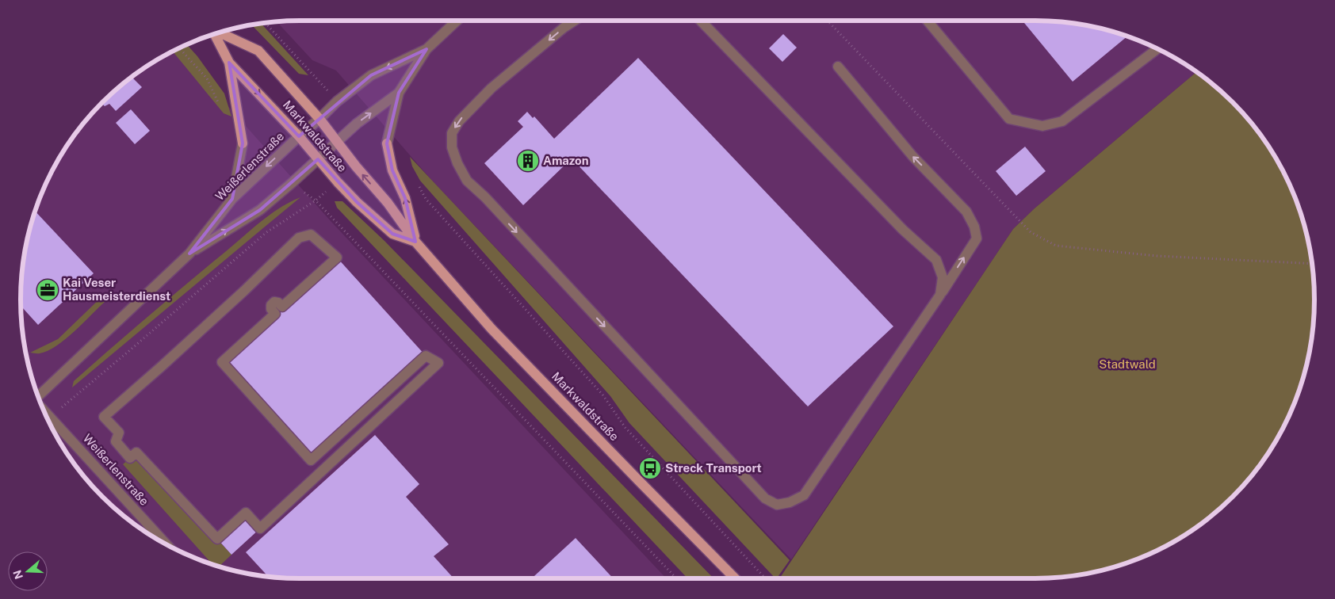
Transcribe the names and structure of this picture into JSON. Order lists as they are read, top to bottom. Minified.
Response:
{"streets":{"main road":["Markwaldstraße"],"street":["Weißerlenstraße"]},"crossings":[["Markwaldstraße","Weißerlenstraße"]],"parks":["Stadtwald"],"places":{"building":["Amazon"],"office":["Kai Veser Hausmeisterdienst"],"bus stop":["Streck Transport"]},"north":"left"}
